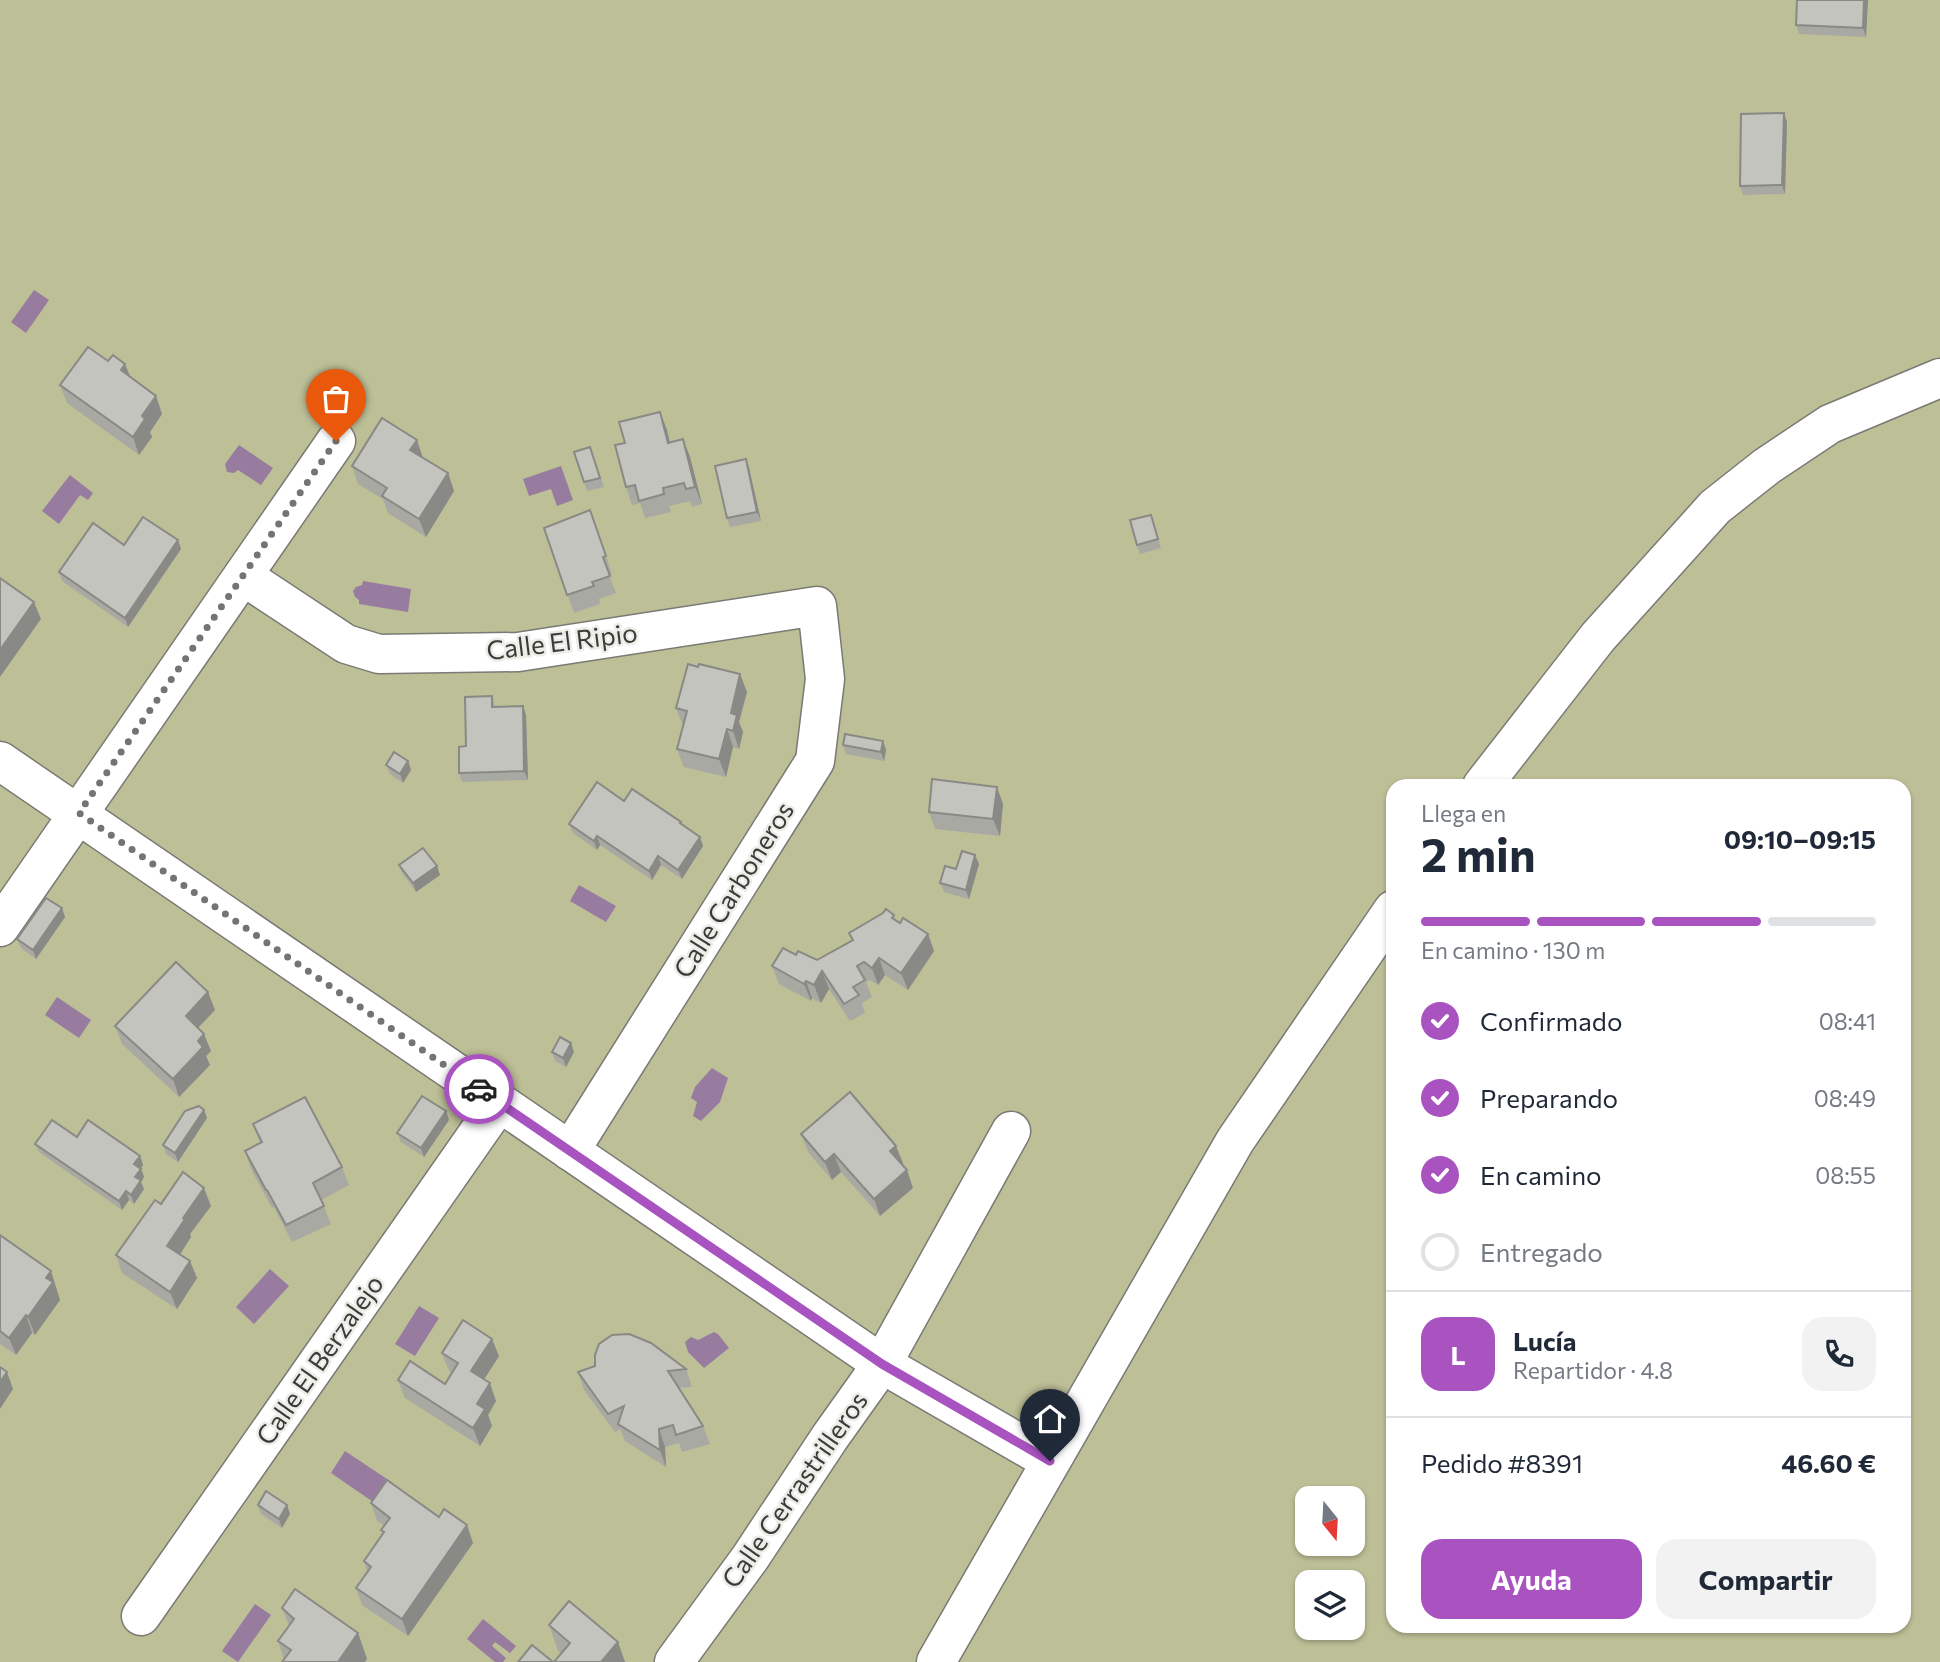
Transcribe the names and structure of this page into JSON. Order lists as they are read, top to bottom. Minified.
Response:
{"streets":{"street":["Calle El Ripio","Calle Carboneros","Calle El Berzalejo","Calle Cerrastrilleros"]},"crossings":[["Calle El Ripio","Calle Carboneros"]],"north":"bottom","page":{"heading":["2 min","Llega en","09:10–09:15"],"panel":["Lucía","Repartidor · 4.8","Pedido #8391","46.60 €"],"bar":"En camino · 130 m","list":[["Confirmado","08:41"],["Preparando","08:49"],["En camino","08:55"],"Entregado"],"round":"L","buttons":["Ayuda","Compartir"]}}
